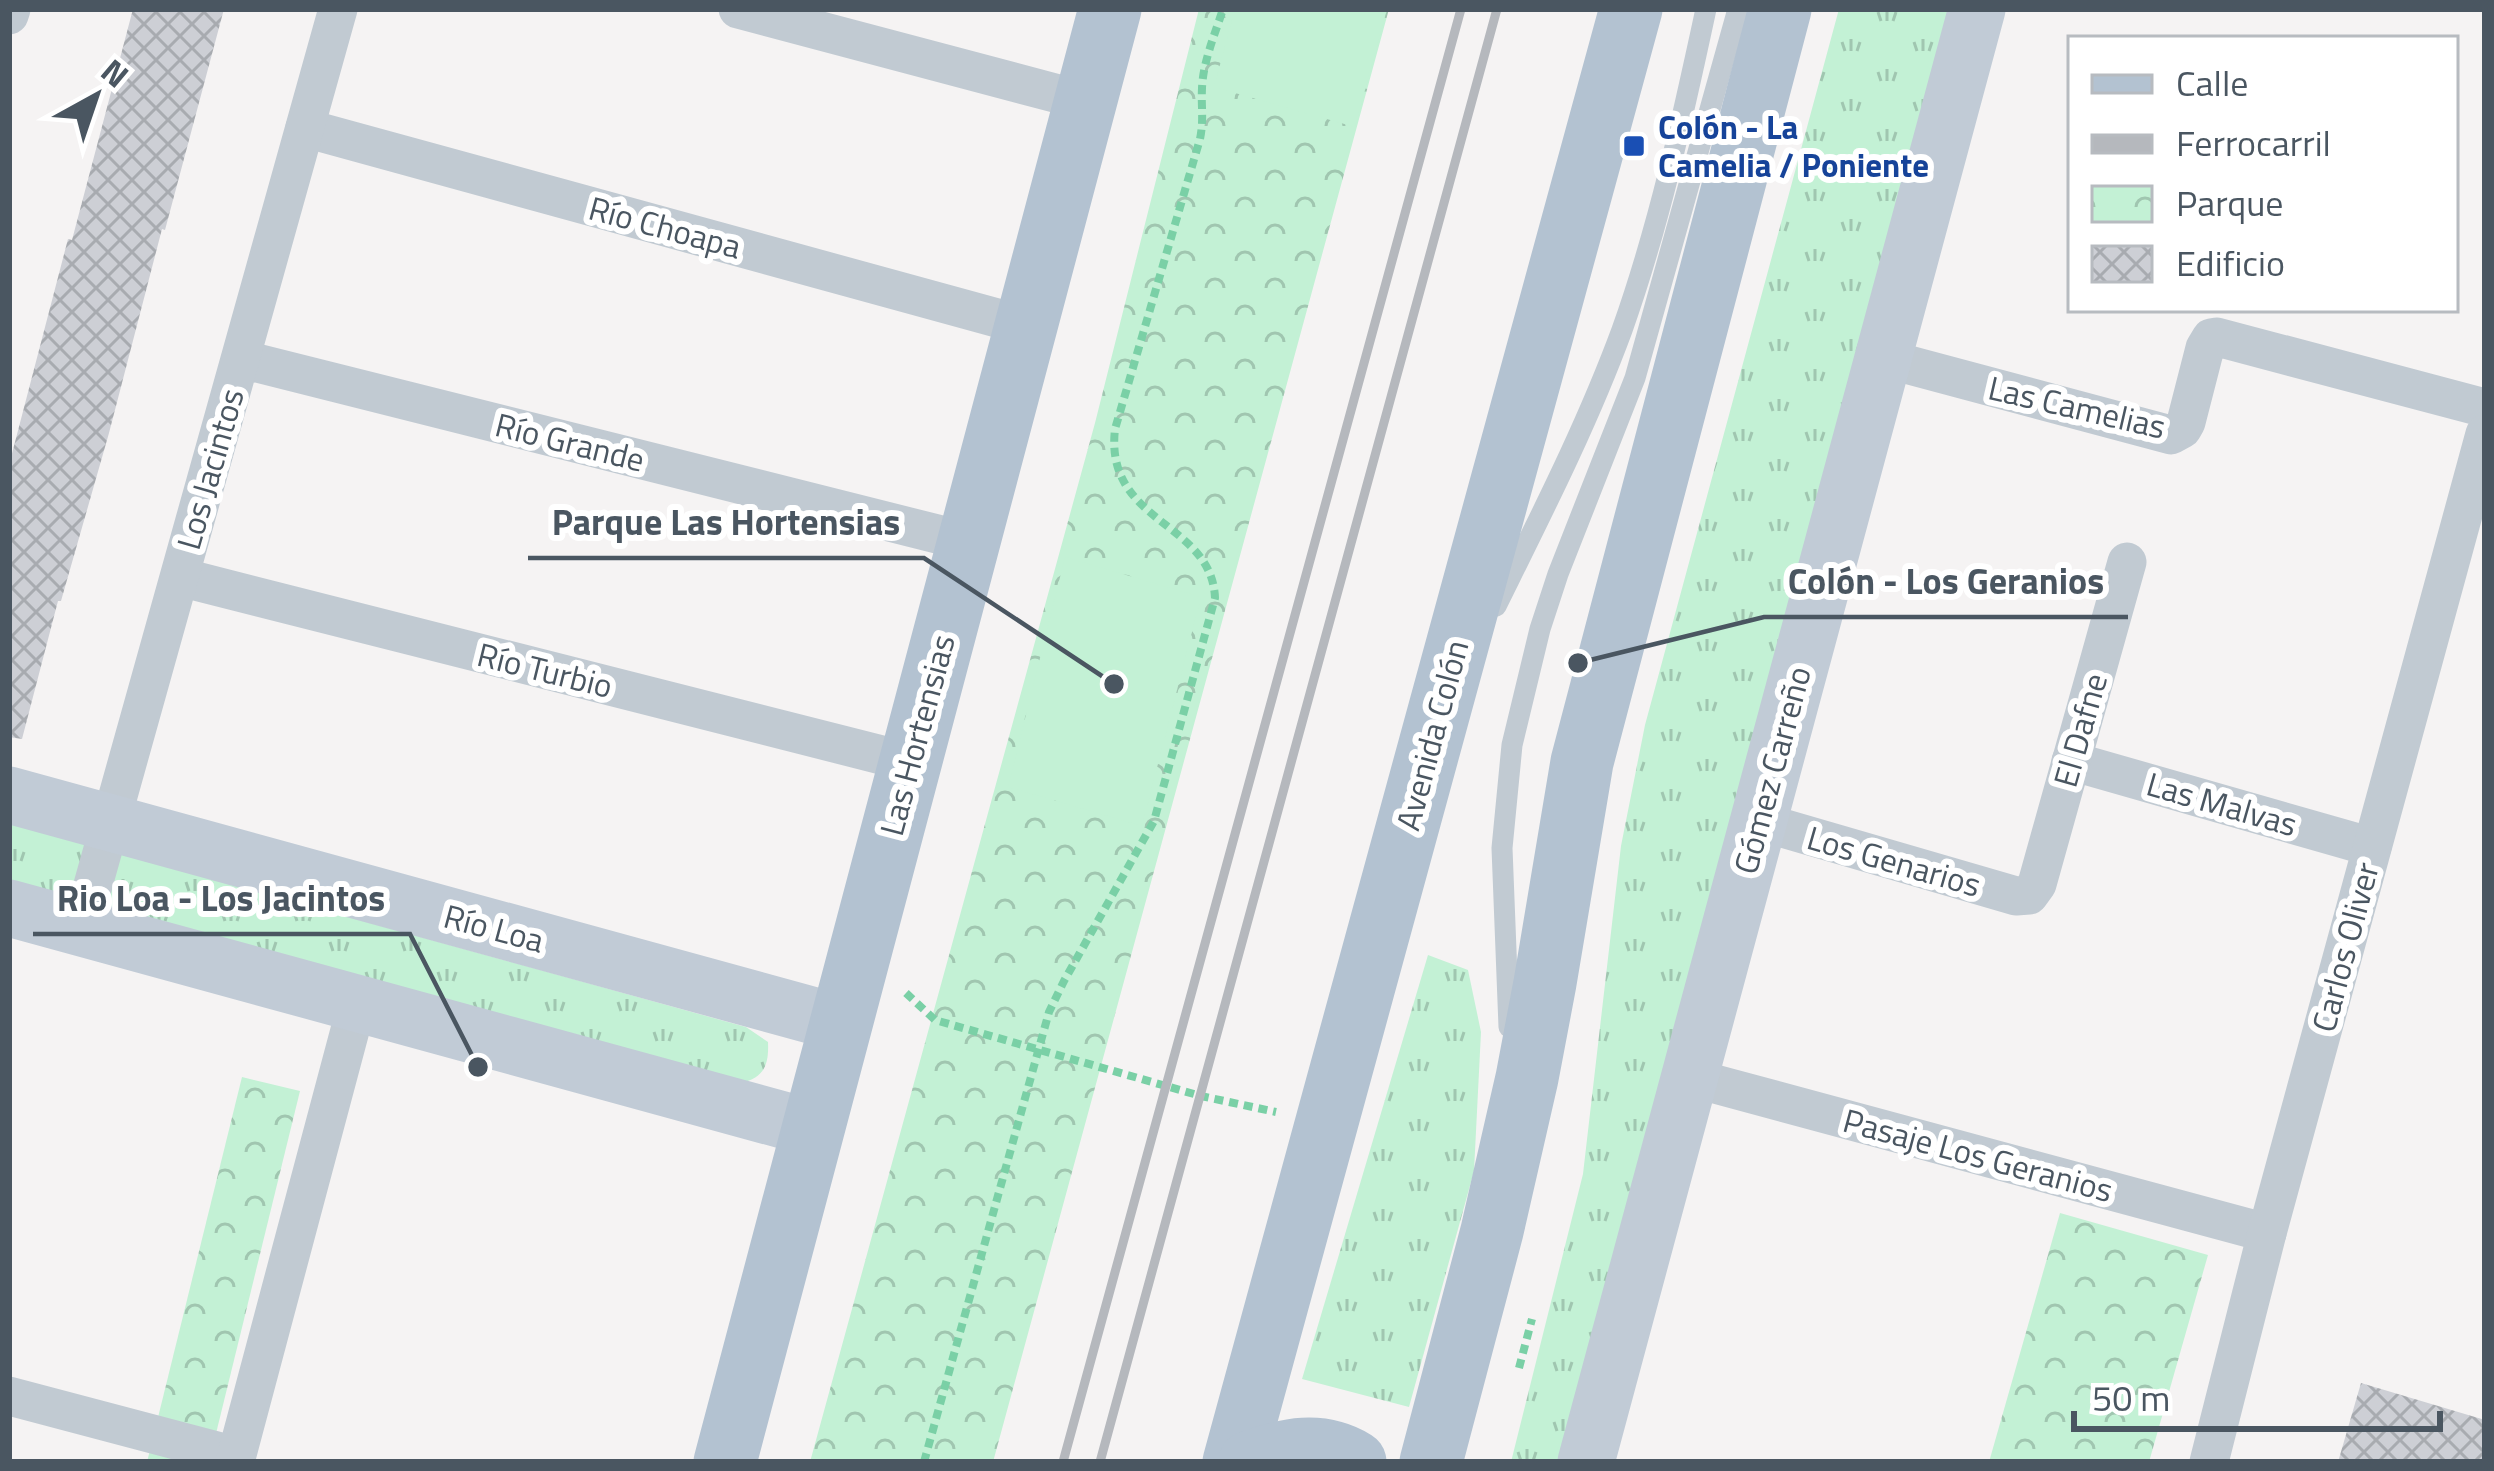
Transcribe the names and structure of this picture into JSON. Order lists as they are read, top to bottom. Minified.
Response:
{"streets":{"main road":["Las Hortensias","Avenida Colón"],"street":["Río Choapa","Las Camelias","Río Grande","Los Jacintos","Río Turbio","El Dafne","Gómez Carreño","Las Malvas","Los Genarios","Río Loa","Carlos Oliver","Pasaje Los Geranios"]},"crossings":[["Río Choapa","Los Jacintos"],["Río Choapa","Las Hortensias"],["Las Camelias","Gómez Carreño"],["Río Grande","Los Jacintos"],["Río Grande","Las Hortensias"],["Los Jacintos","Río Turbio"],["Los Jacintos","Río Loa"],["Río Turbio","Las Hortensias"],["El Dafne","Las Malvas"],["El Dafne","Los Genarios"],["Las Hortensias","Río Loa"],["Gómez Carreño","Los Genarios"],["Gómez Carreño","Pasaje Los Geranios"],["Las Malvas","Carlos Oliver"],["Carlos Oliver","Pasaje Los Geranios"]],"places":{"transit":["Colón - La Camelia / Poniente"],"other":["Colón - Los Geranios","Parque Las Hortensias","Rio Loa - Los Jacintos"]},"legend":["Calle","Ferrocarril","Parque","Edificio"],"scale_bar":"50 m","north":"top right"}
